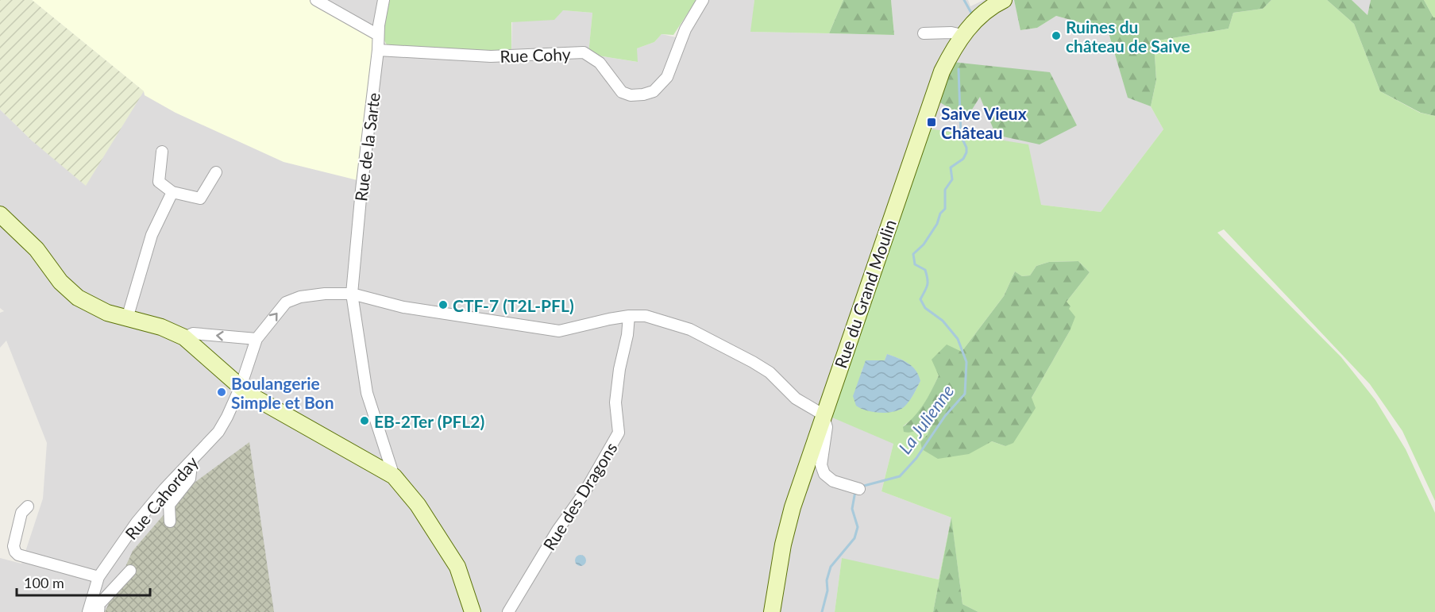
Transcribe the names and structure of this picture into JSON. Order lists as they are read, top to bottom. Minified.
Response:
{"streets":{"street":["Rue Cohy","Rue de la Sarte","Rue du Grand Moulin","Rue des Dragons","Rue Cahorday"]},"crossings":[["Rue Cohy","Rue de la Sarte"]],"water":["La Julienne"],"places":{"other":["Ruines du château de Saive","CTF-7 (T2L-PFL)","Boulangerie Simple et Bon","EB-2Ter (PFL2)"],"transit":["Saive Vieux Château"]},"scale_bar":"100 m"}
